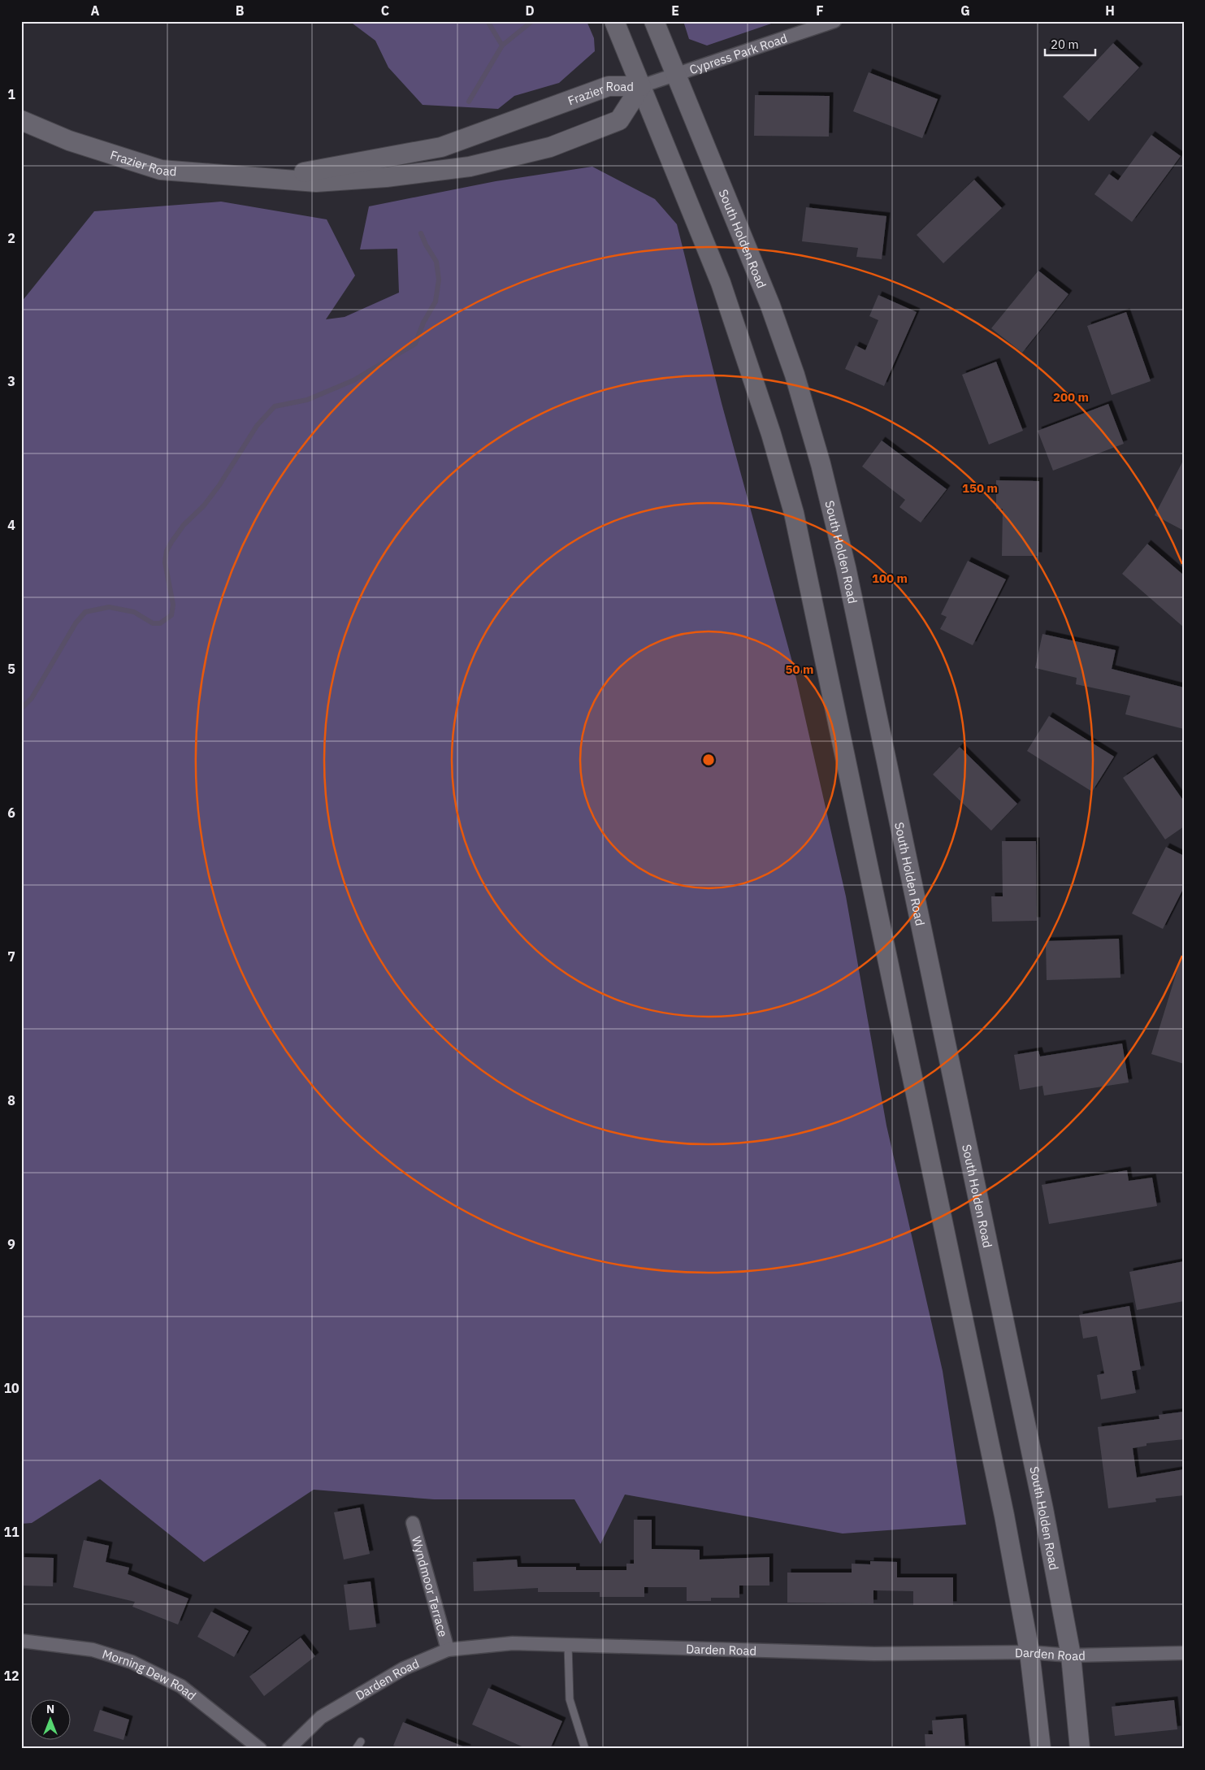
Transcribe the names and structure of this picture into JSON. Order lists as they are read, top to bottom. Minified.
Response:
{"streets":{"main road":["Frazier Road","South Holden Road"],"street":["Cypress Park Road","Wyndmoor Terrace","Darden Road","Morning Dew Road"]},"crossings":[["Cypress Park Road","Frazier Road"],["Cypress Park Road","South Holden Road"],["South Holden Road","Darden Road"],["Wyndmoor Terrace","Darden Road"]],"scale_bar":"20 m","north":"top","grid":{"columns":["A","B","C","D","E","F","G","H"],"rows":["1","2","3","4","5","6","7","8","9","10","11","12"]},"rings":["200 m","150 m","100 m","50 m"]}
